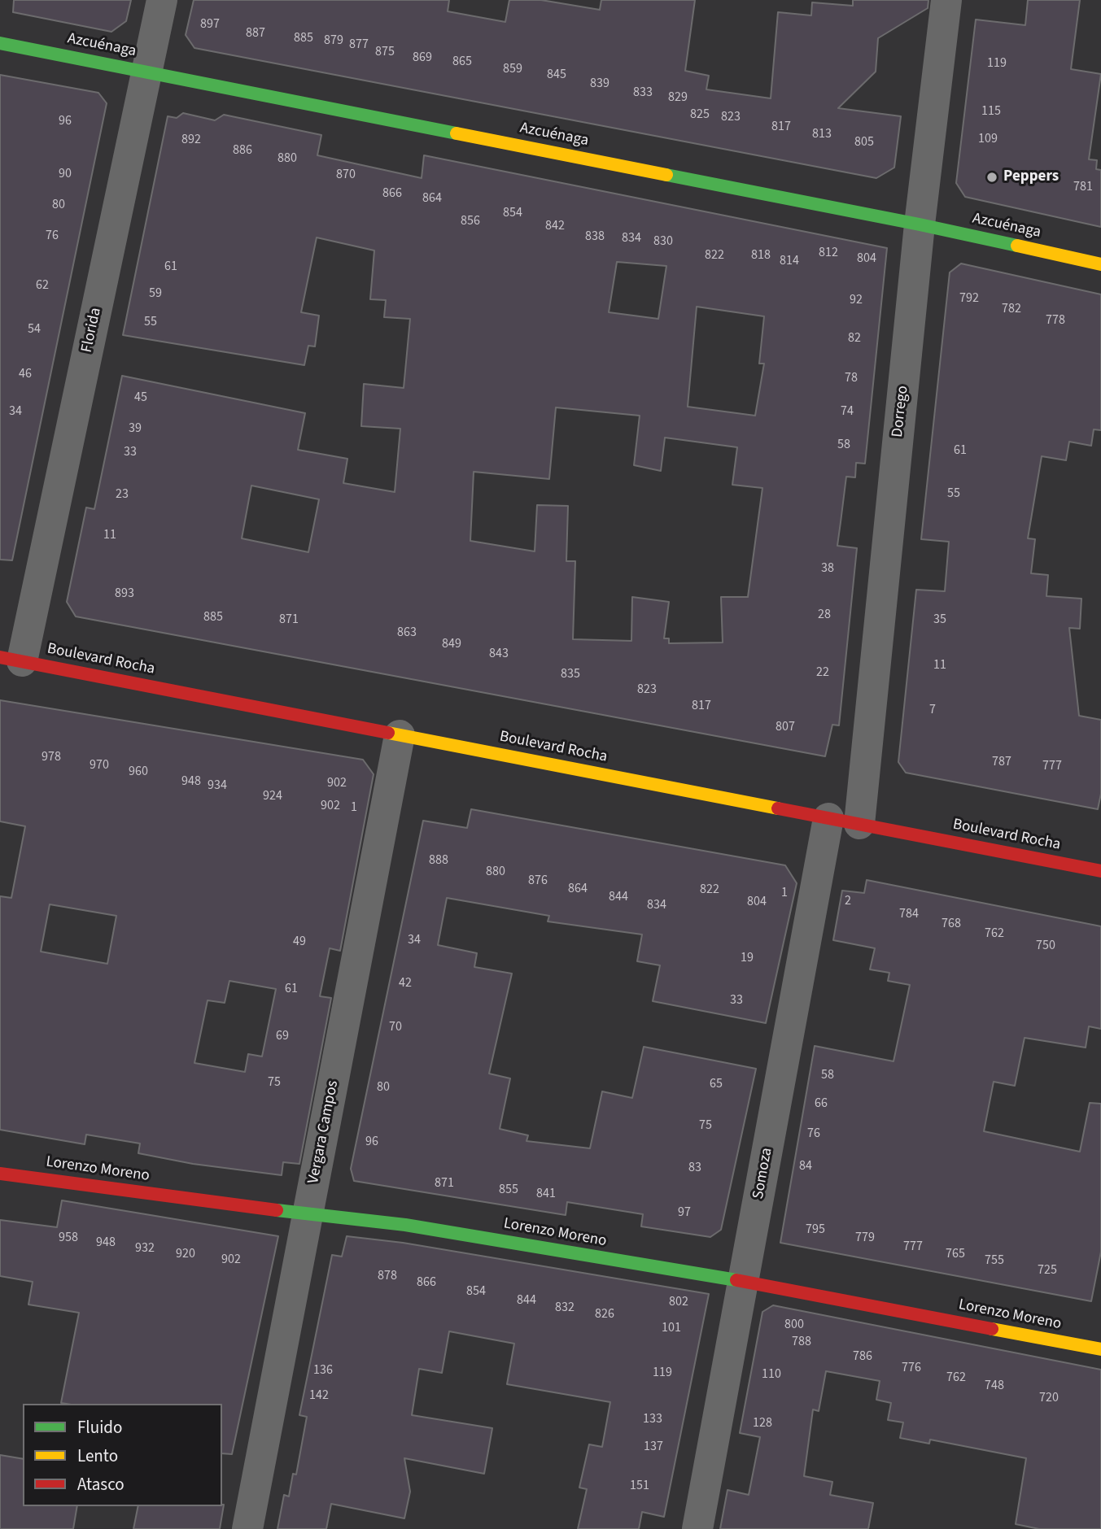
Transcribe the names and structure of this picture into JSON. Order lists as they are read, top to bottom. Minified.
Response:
{"streets":{"street":["Azcuénaga","Florida","Dorrego","Boulevard Rocha","Vergara Campos","Lorenzo Moreno","Somoza"]},"crossings":[["Azcuénaga","Florida"],["Azcuénaga","Dorrego"],["Florida","Boulevard Rocha"],["Dorrego","Boulevard Rocha"],["Boulevard Rocha","Vergara Campos"],["Boulevard Rocha","Somoza"],["Vergara Campos","Lorenzo Moreno"],["Lorenzo Moreno","Somoza"]],"places":["Peppers"],"house_numbers":["897","887","885","879","877","875","869","865","119","859","845","839","833","829","115","825","823","96","817","813","109","892","805","886","880","90","870","781","866","864","80","854","856","842","76","838","834","830","812","822","818","804","814","61","62","59","792","92","782","778","55","54","82","46","78","45","34","74","39","58","61","33","55","23","11","38","893","28","885","871","35","863","849","843","11","22","835","823","817","7","807","978","787","970","777","960","948","902","934","924","902","1","888","880","876","864","822","1","844","2","804","834","784","768","762","34","49","750","19","42","61","33","70","69","58","75","65","80","66","75","76","96","84","83","871","855","841","97","795","958","779","948","777","932","920","765","902","755","725","878","866","854","844","802","832","826","800","101","788","786","776","136","119","110","762","748","142","720","133","128","137","151"],"legend":["Fluido","Lento","Atasco"]}
